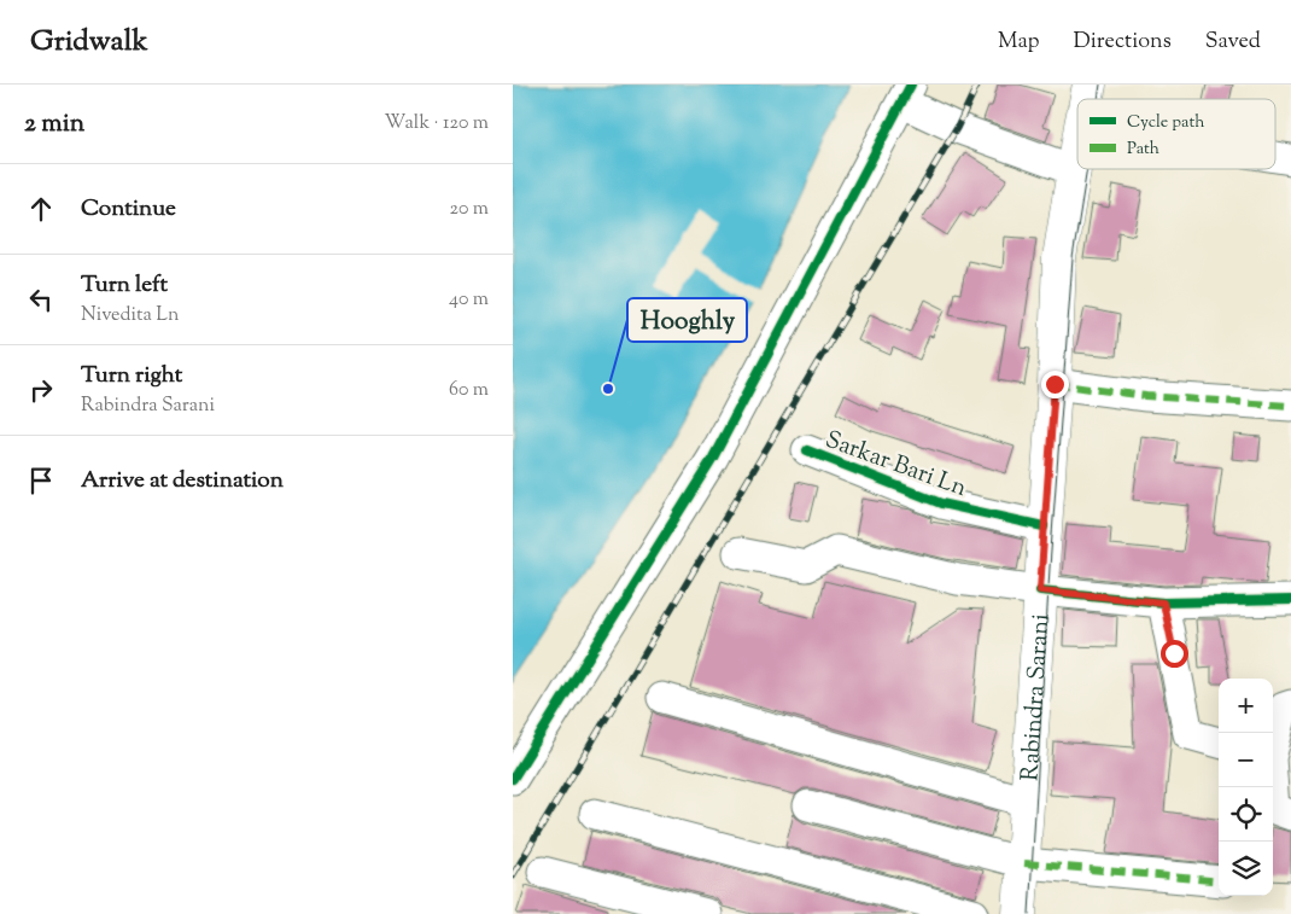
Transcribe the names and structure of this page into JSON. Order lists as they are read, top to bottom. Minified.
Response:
{"streets":{"main road":["Rabindra Sarani"],"street":["Sarkar Bari Ln"]},"crossings":[["Sarkar Bari Ln","Rabindra Sarani"]],"places":["Hooghly"],"legend":["Cycle path","Path"],"page":{"header":"Gridwalk","nav":["Map","Directions","Saved"],"heading":["2 min","Walk · 120 m"],"list":[["Continue","20 m"],["Turn left","Nivedita Ln","40 m"],["Turn right","Rabindra Sarani","60 m"],"Arrive at destination"],"map_buttons":["+","−"]}}
